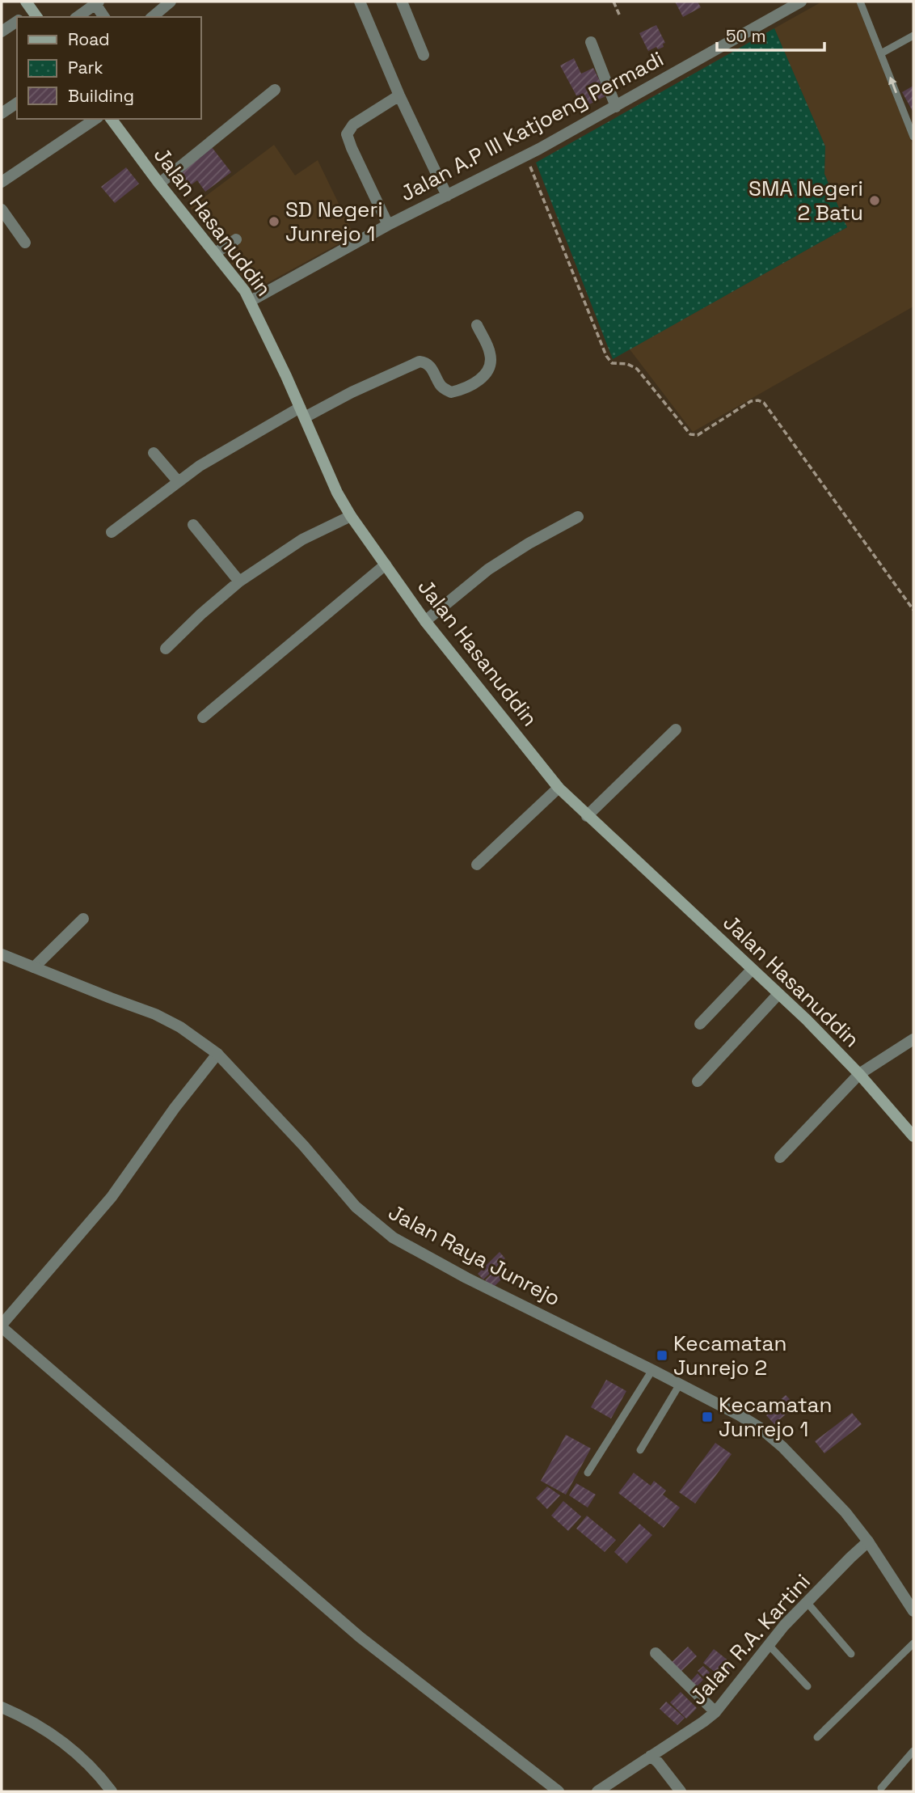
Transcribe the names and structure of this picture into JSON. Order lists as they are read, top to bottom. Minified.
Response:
{"streets":{"main road":["Jalan Hasanuddin"],"street":["Jalan A.P III Katjoeng Permadi","Jalan Raya Junrejo","Jalan R.A. Kartini"]},"crossings":[["Jalan A.P III Katjoeng Permadi","Jalan Hasanuddin"],["Jalan Raya Junrejo","Jalan R.A. Kartini"]],"places":{"other":["SMA Negeri 2 Batu","SD Negeri Junrejo 1"],"transit":["Kecamatan Junrejo 2","Kecamatan Junrejo 1"]},"legend":["Road","Park","Building"],"scale_bar":"50 m"}
